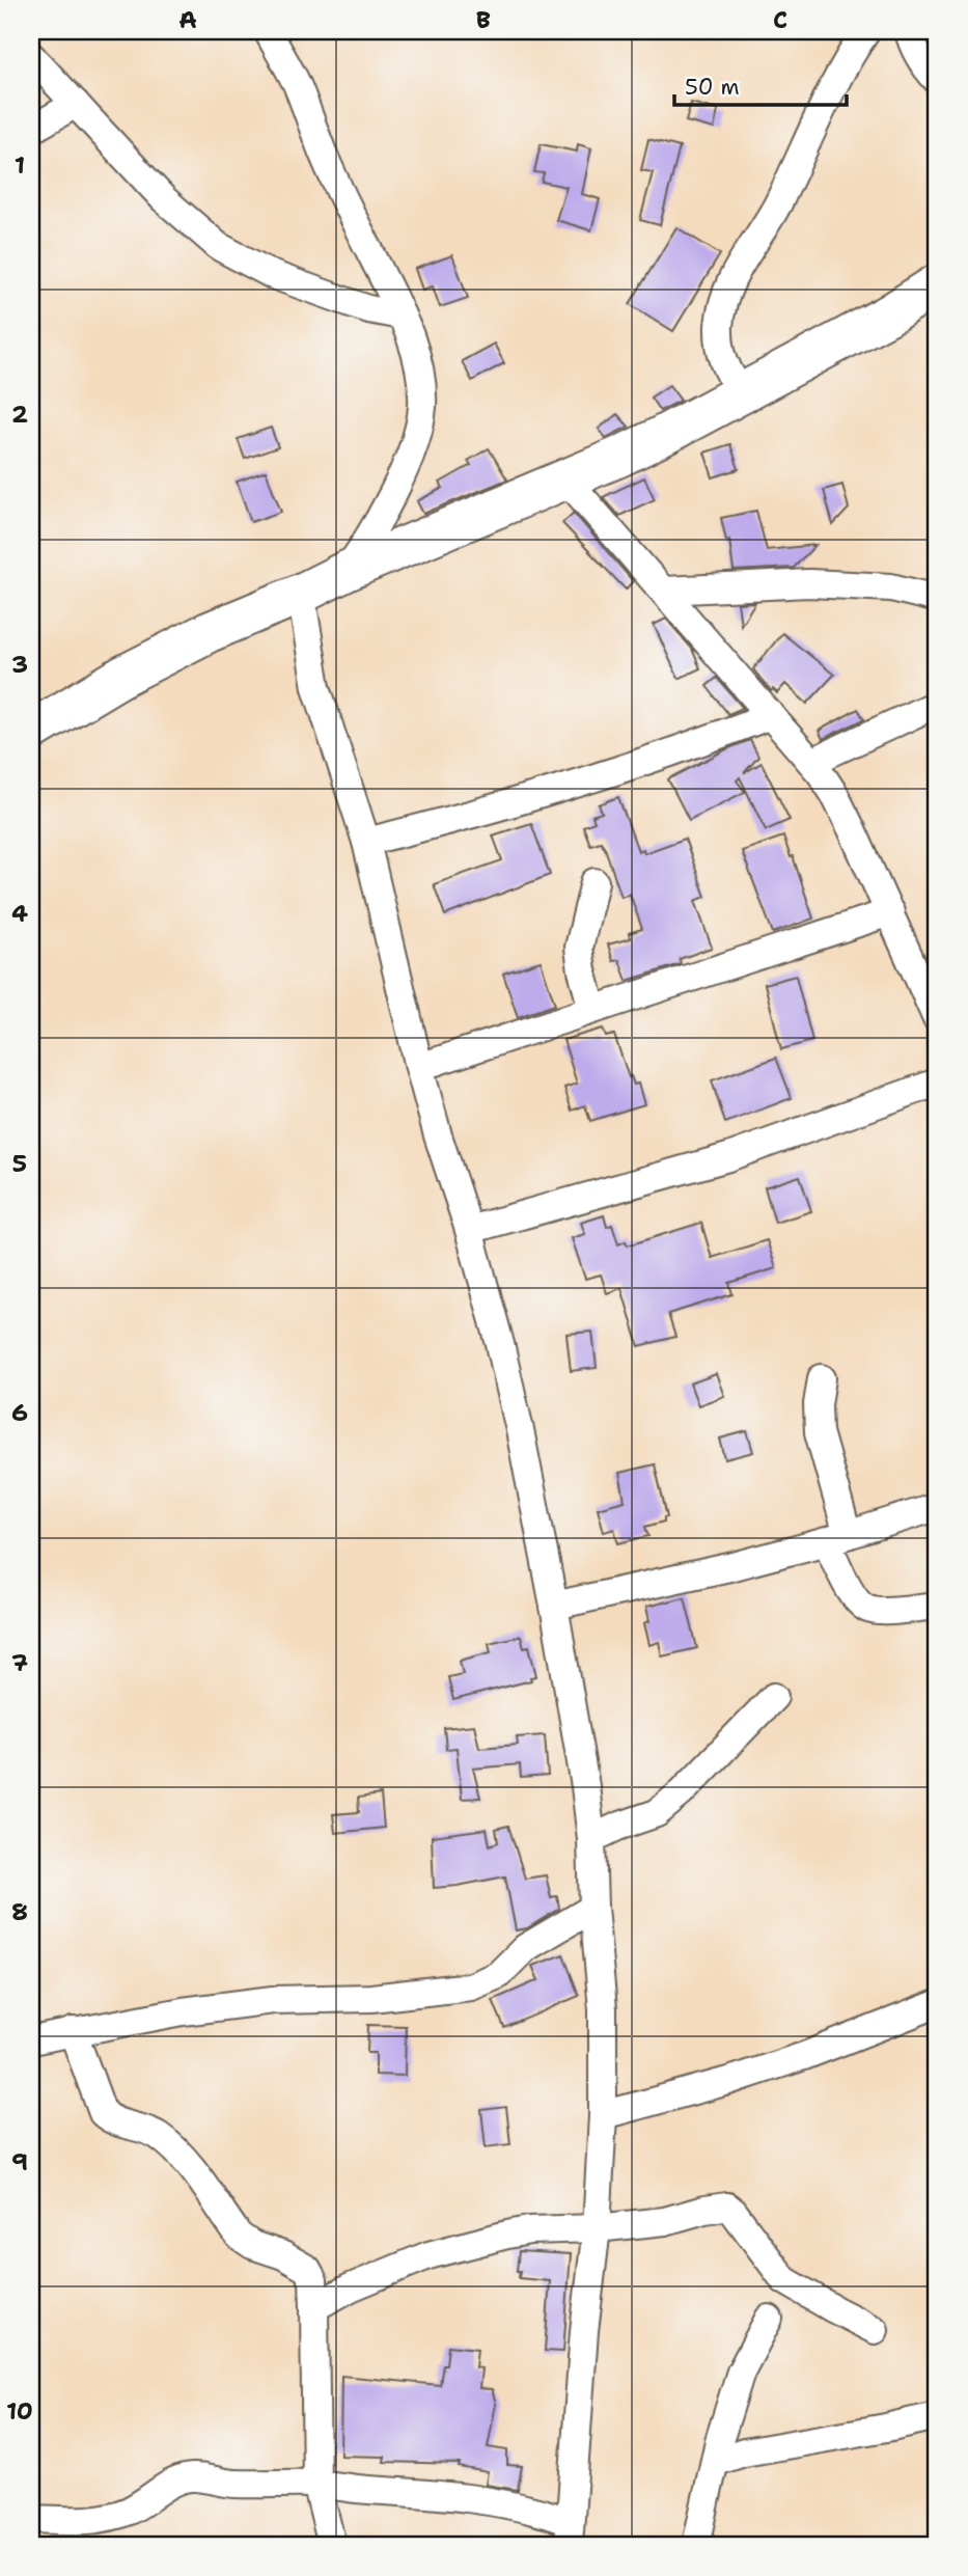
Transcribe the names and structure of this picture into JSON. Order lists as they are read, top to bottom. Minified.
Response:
{"scale_bar":"50 m","grid":{"columns":["A","B","C"],"rows":["1","2","3","4","5","6","7","8","9","10"]}}
